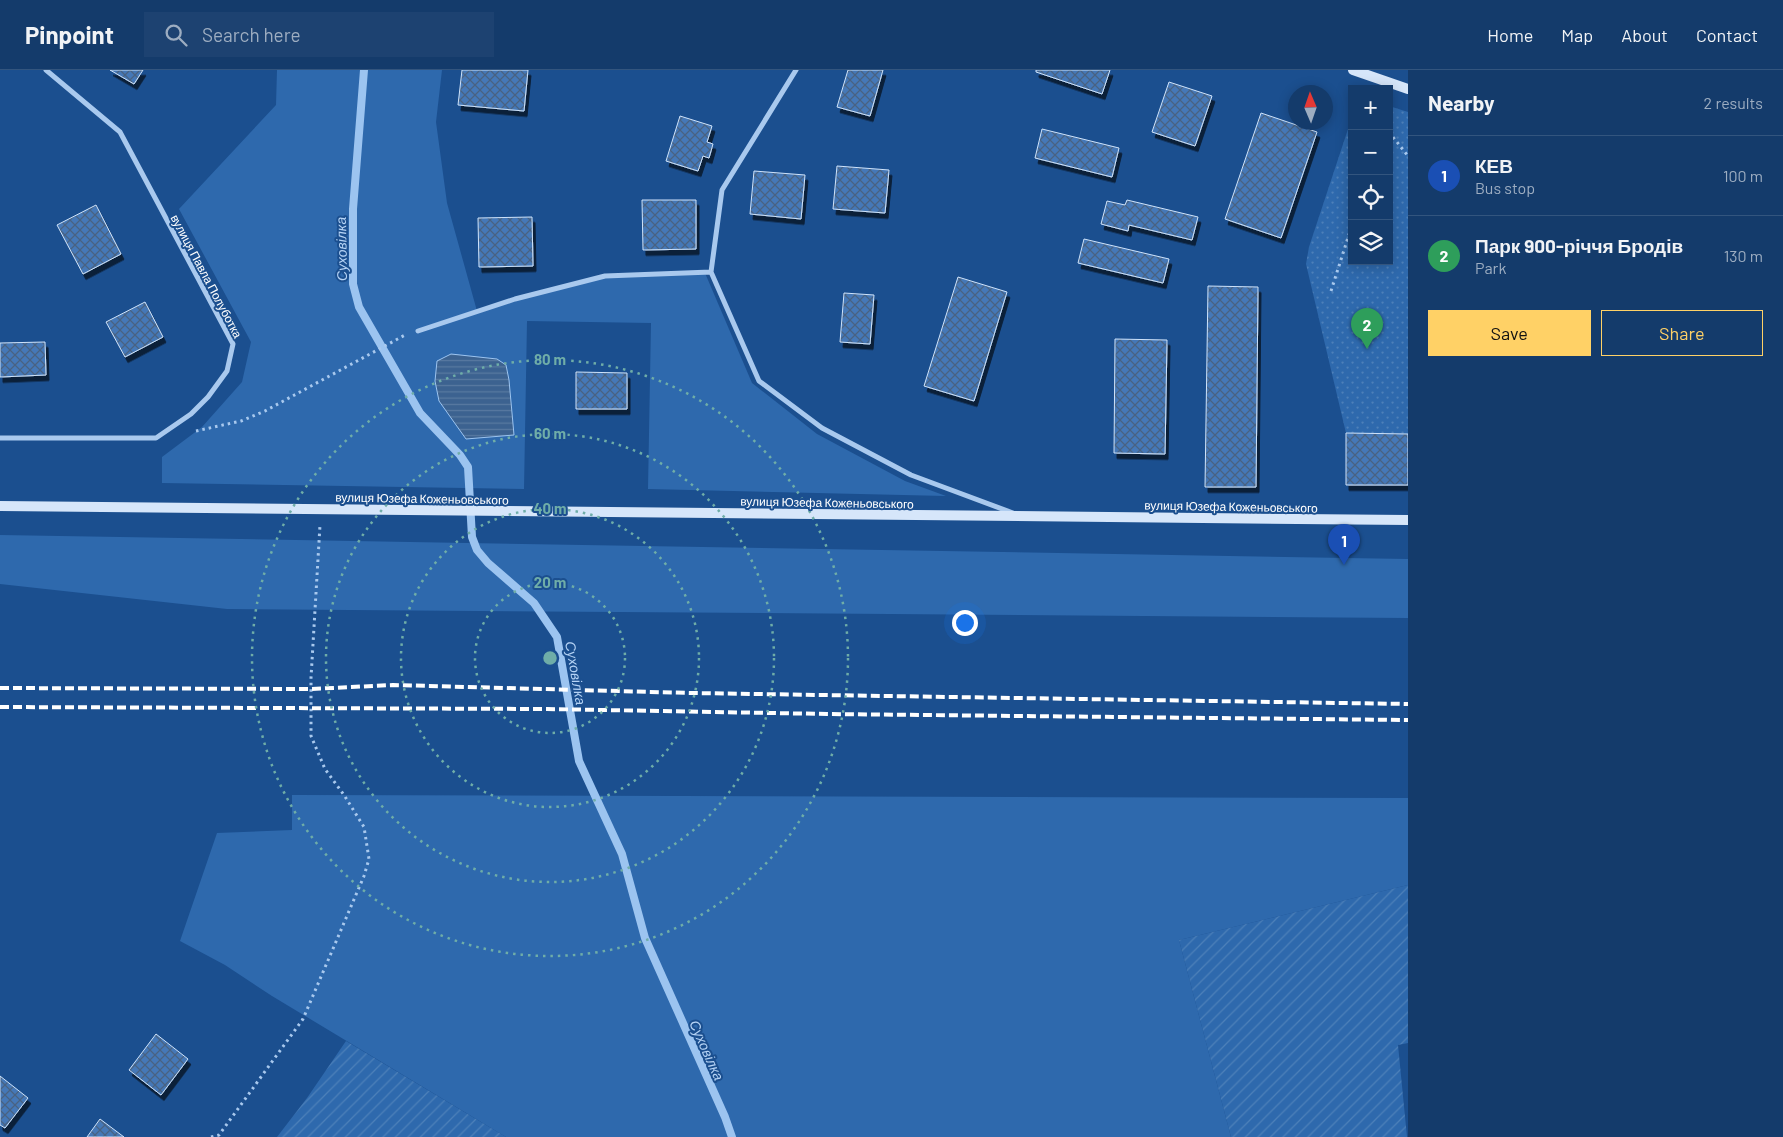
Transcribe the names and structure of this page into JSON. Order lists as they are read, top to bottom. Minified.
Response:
{"streets":{"main road":["вулиця Юзефа Коженьовського"],"street":["вулиця Павла Полуботка"]},"water":["Суховілка"],"north":"top","page":{"header":"Pinpoint","search":"Search here","nav":["Home","Map","About","Contact"],"heading":["Nearby","2 results"],"map_buttons":["+","−"],"list":[{"mark":"1","name":"КЕВ","note":"Bus stop","value":"100 m"},{"mark":"2","name":"Парк 900-річчя Бродів","note":"Park","value":"130 m"}],"buttons":["Save","Share"],"pins":["2","1"]},"rings":["80 m","60 m","40 m","20 m"]}
